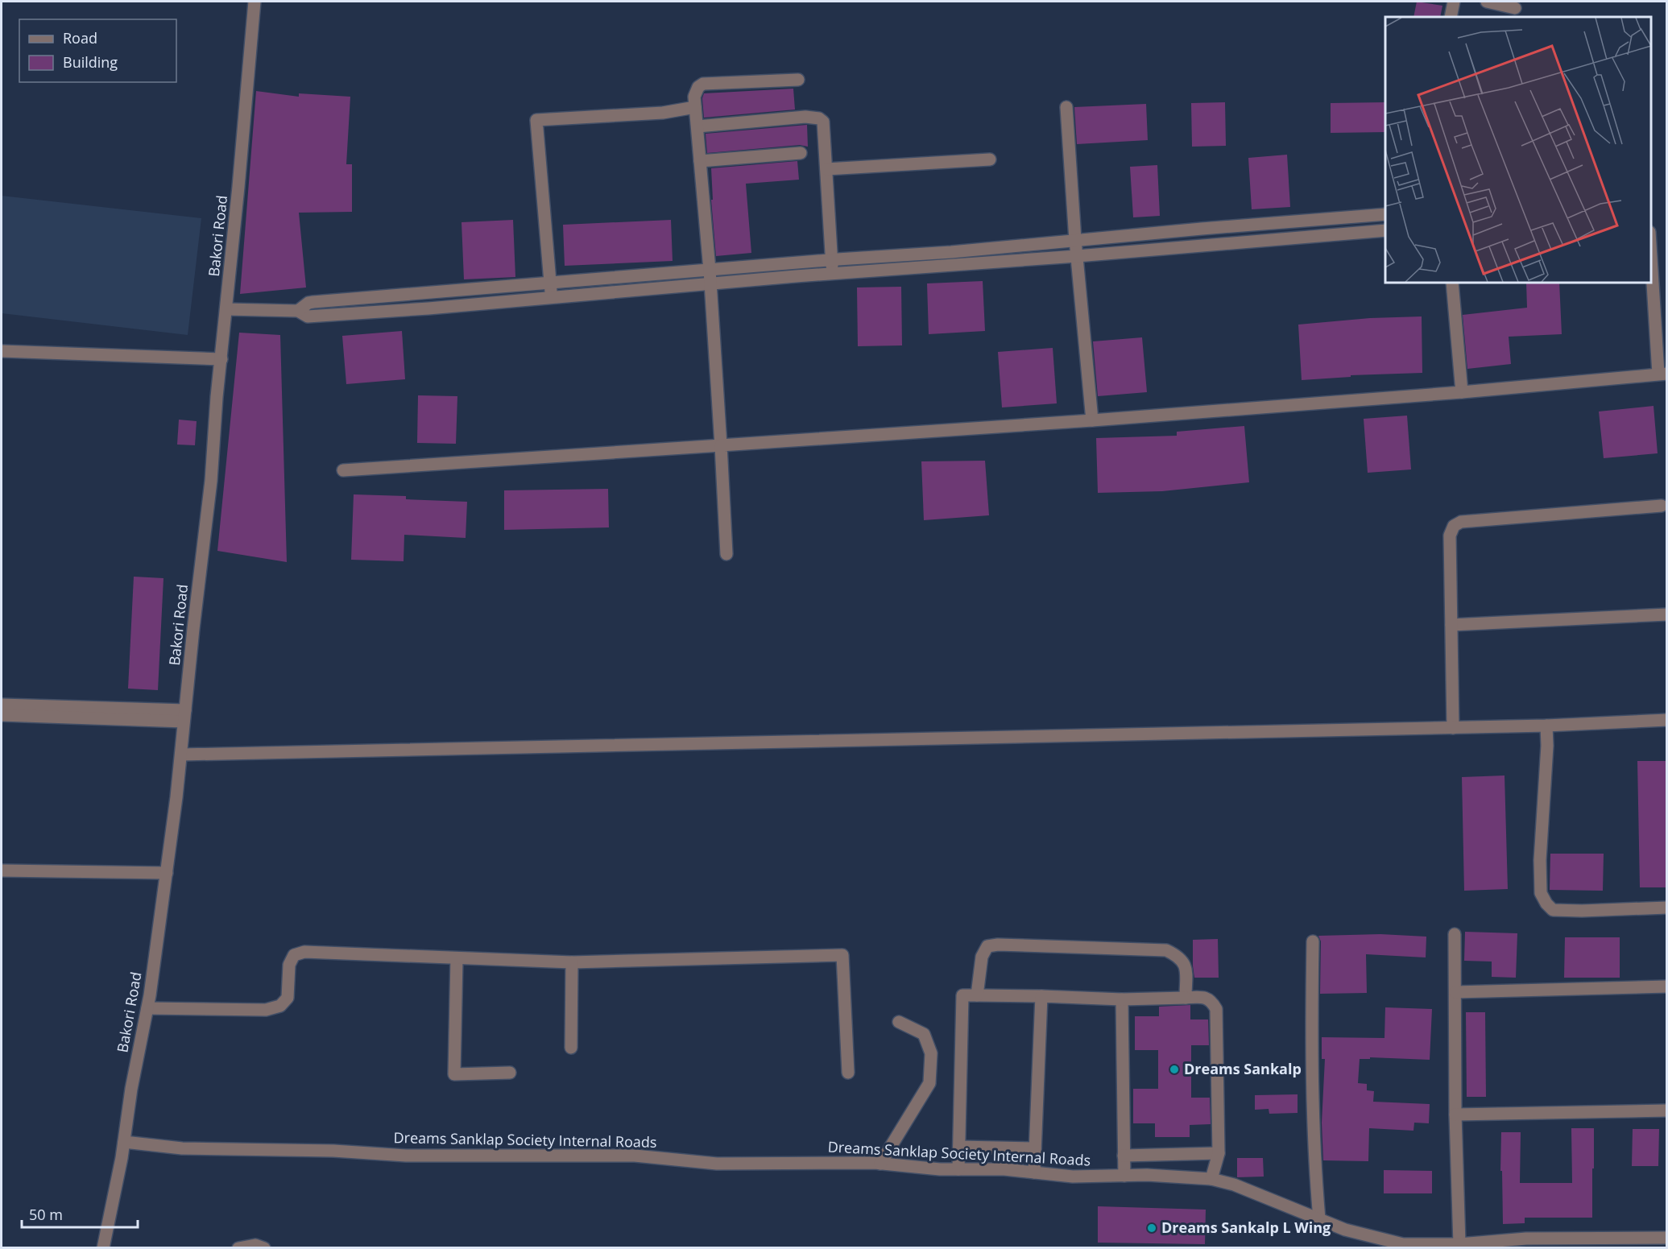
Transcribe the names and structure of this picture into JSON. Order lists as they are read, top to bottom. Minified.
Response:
{"streets":{"street":["Bakori Road","Dreams Sanklap Society Internal Roads"]},"crossings":[["Bakori Road","Dreams Sanklap Society Internal Roads"]],"places":["Dreams Sankalp","Dreams Sankalp L Wing"],"legend":["Road","Building"],"scale_bar":"50 m"}
